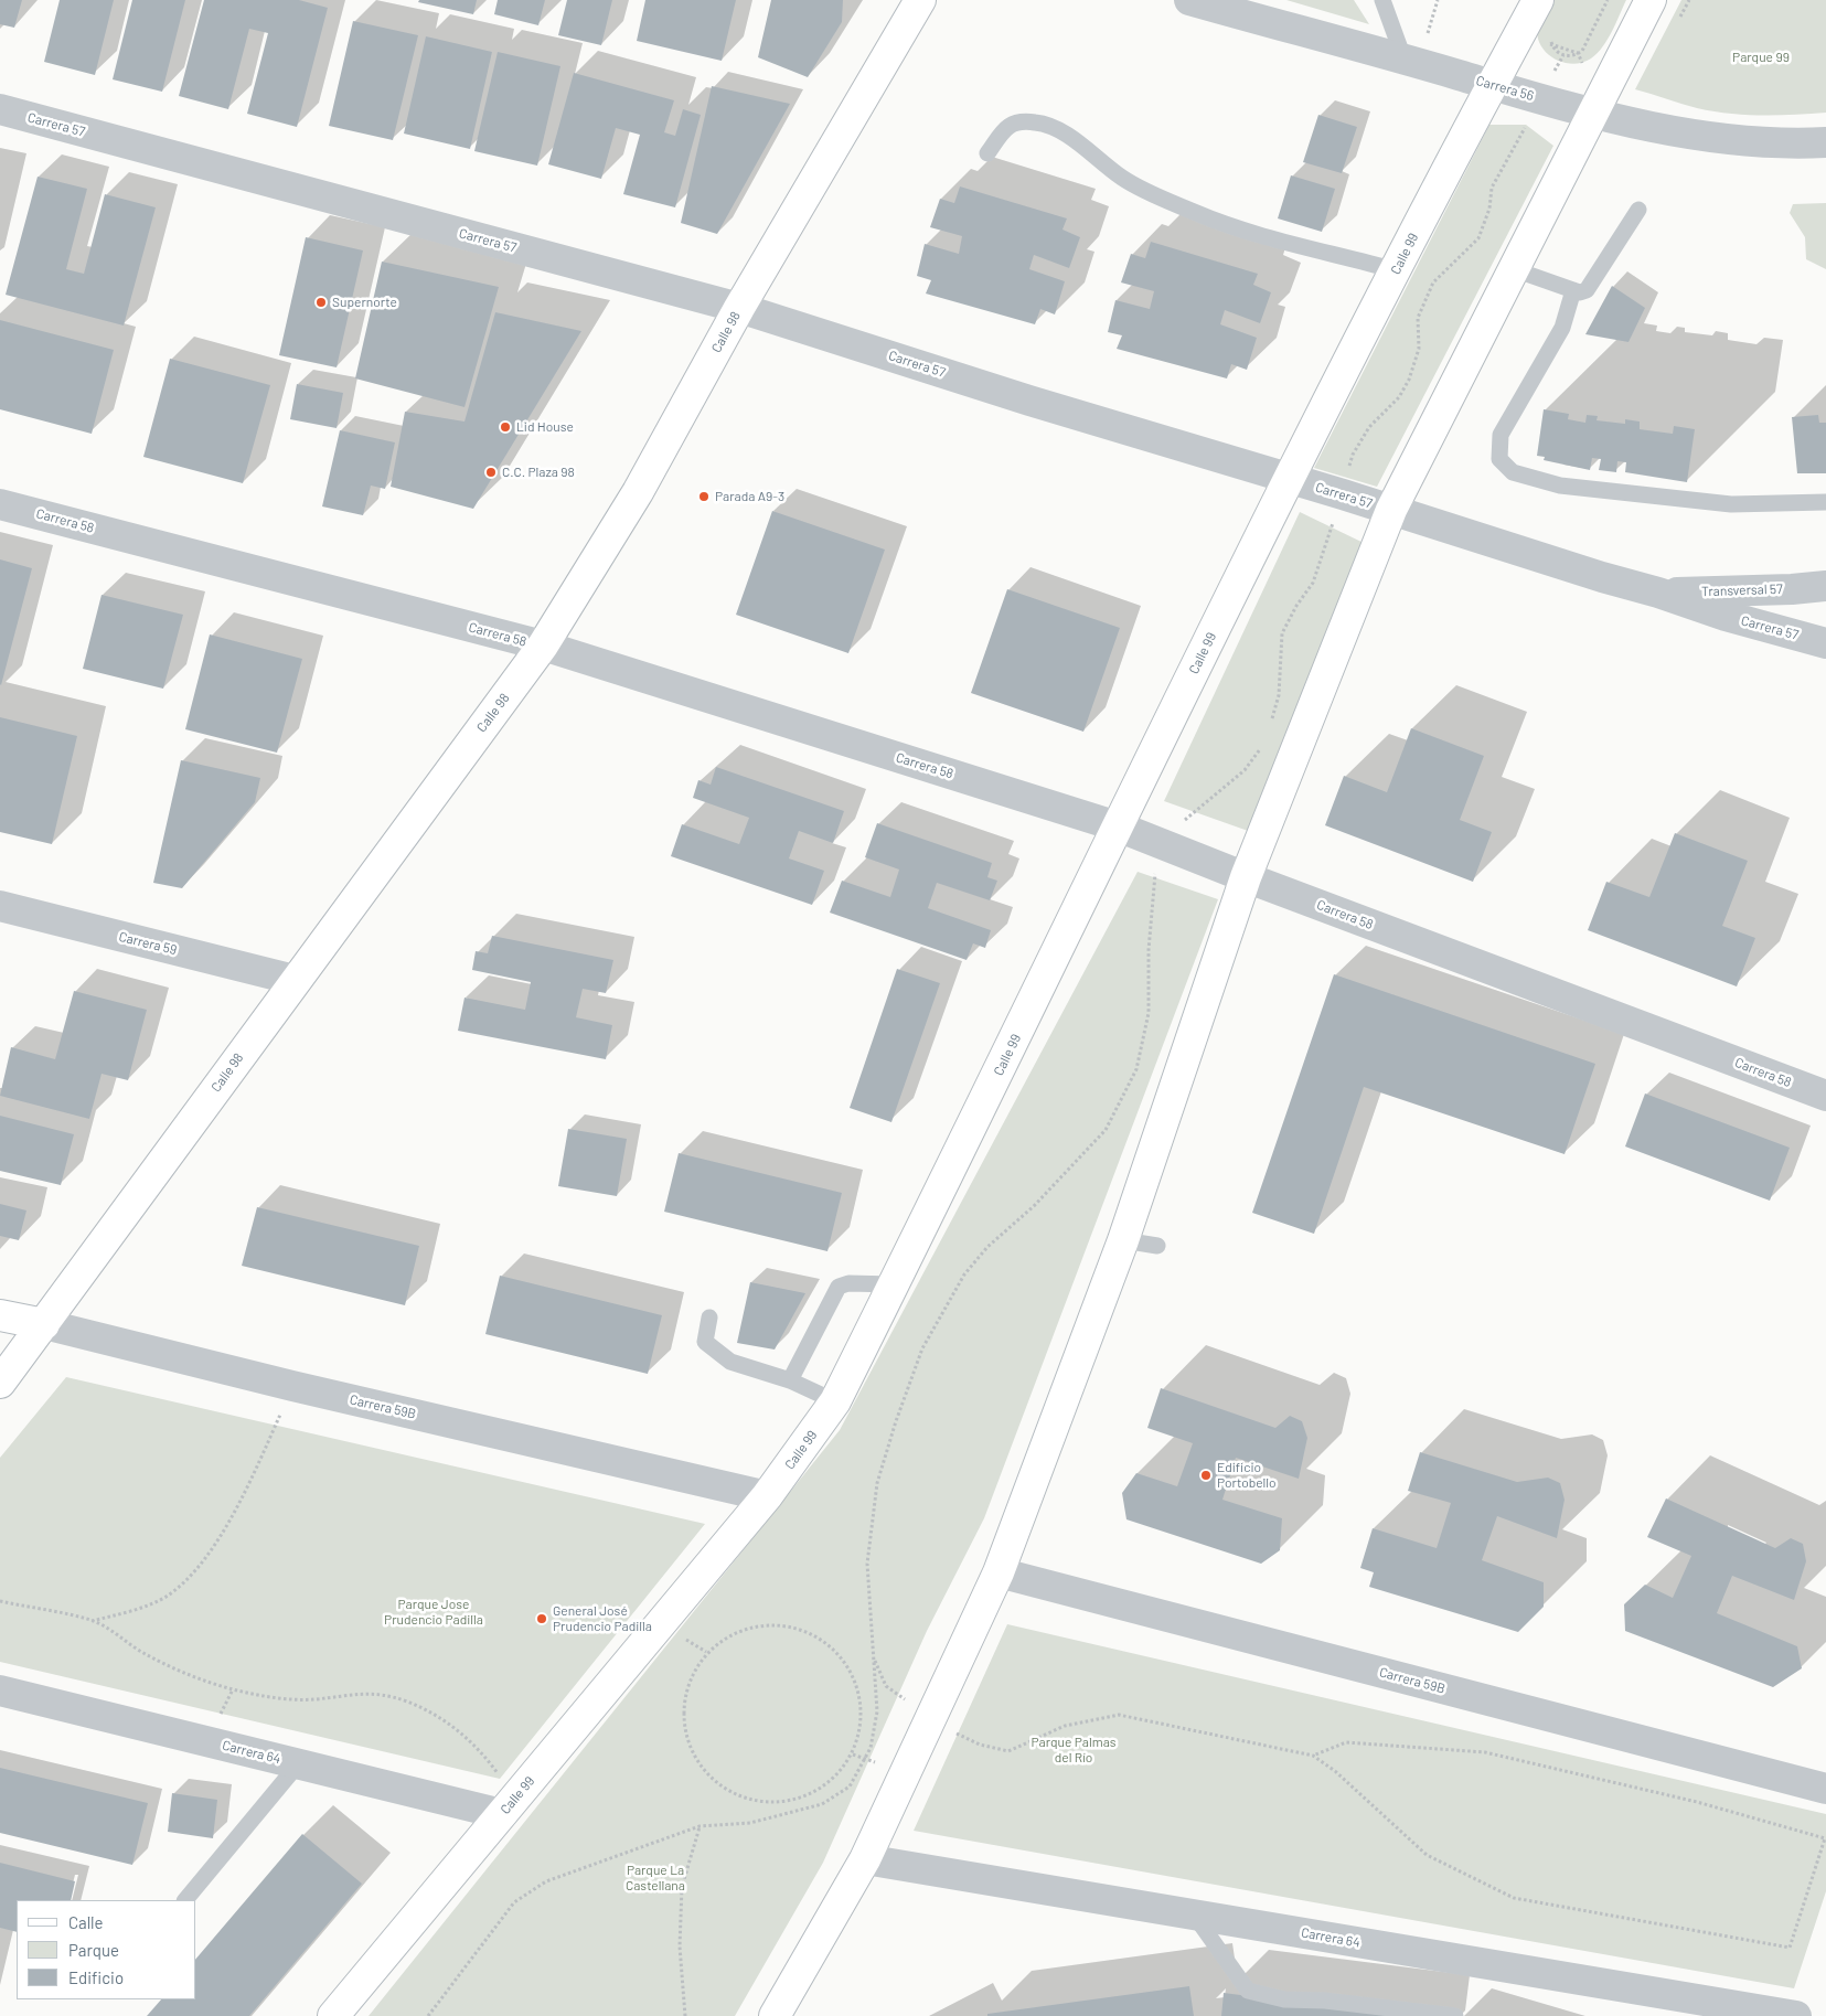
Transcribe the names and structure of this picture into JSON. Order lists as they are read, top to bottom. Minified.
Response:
{"streets":{"street":["Carrera 56","Carrera 57","Calle 99","Calle 98","Carrera 58","Transversal 57","Carrera 59","Carrera 59B","Carrera 64"]},"crossings":[["Carrera 56","Calle 99"],["Carrera 57","Calle 99"],["Carrera 57","Calle 98"],["Carrera 57","Transversal 57"],["Calle 99","Carrera 58"],["Calle 99","Carrera 59B"],["Calle 99","Carrera 64"],["Calle 98","Carrera 58"],["Calle 98","Carrera 59"],["Calle 98","Carrera 59B"]],"parks":["Parque 99","Parque Jose Prudencio Padilla","Parque Palmas del Río","Parque La Castellana"],"places":["Supernorte","Lid House","C.C. Plaza 98","Parada A9-3","Edificio Portobello","General José Prudencio Padilla"],"legend":["Calle","Parque","Edificio"]}
